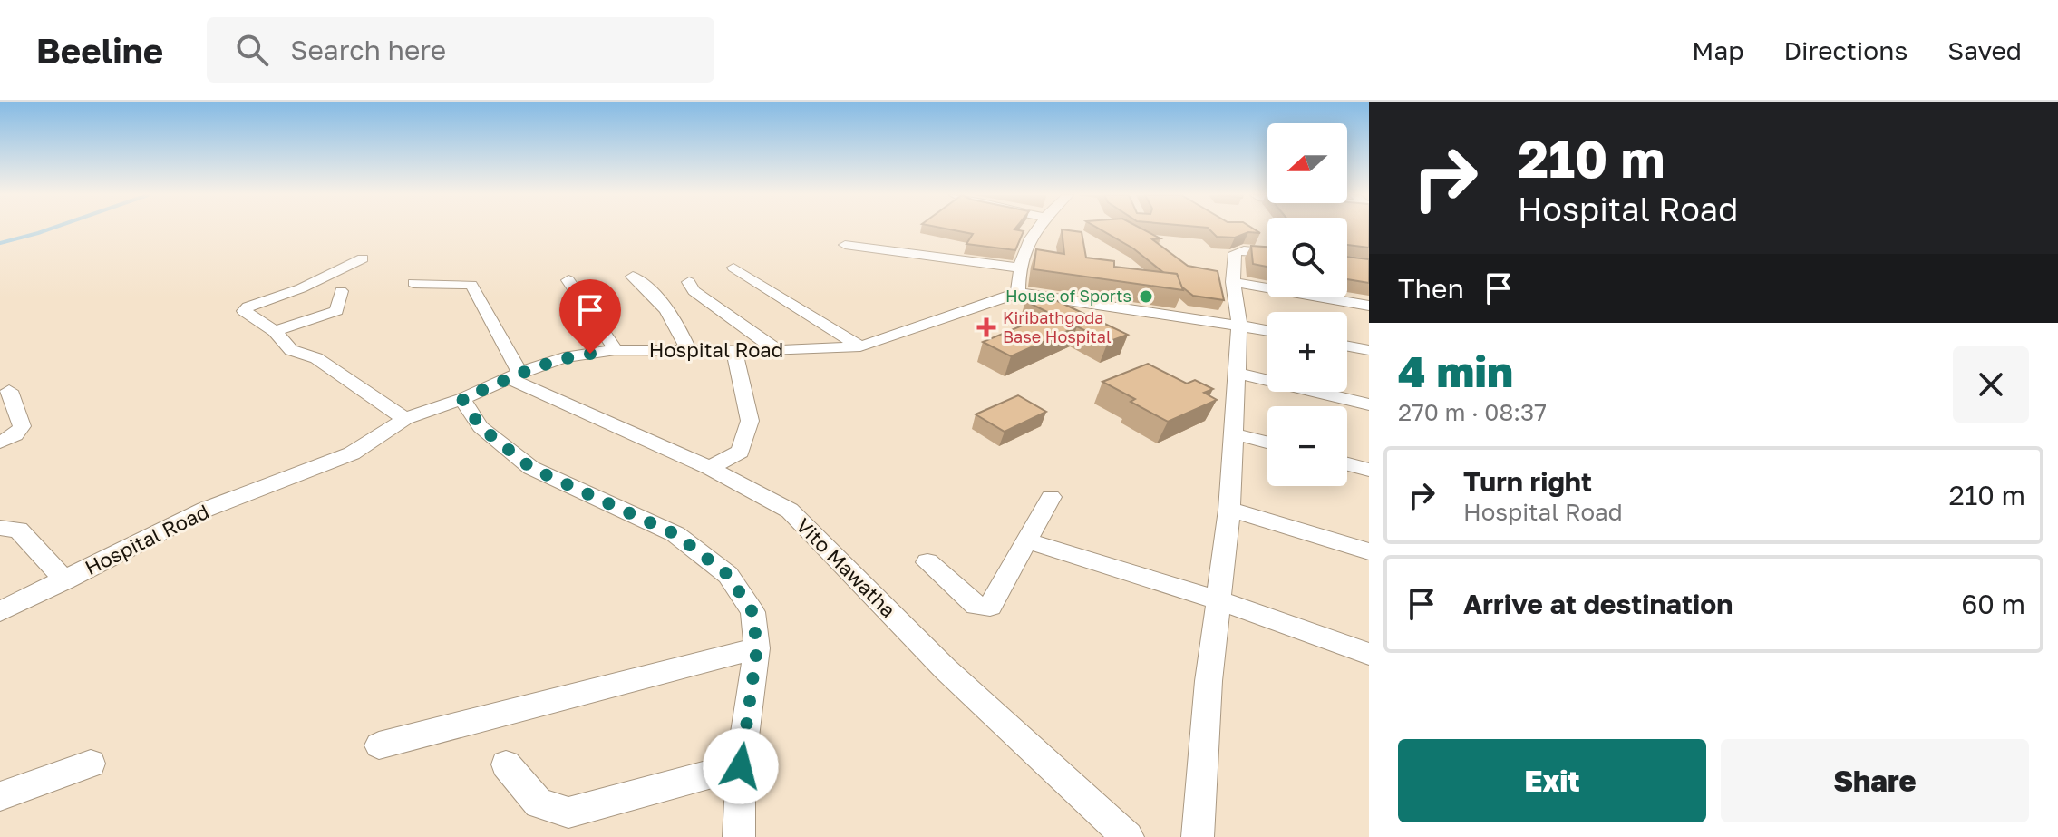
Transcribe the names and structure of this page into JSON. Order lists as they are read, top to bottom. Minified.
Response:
{"streets":{"street":["Hospital Road","Vito Mawatha"]},"crossings":[["Hospital Road","Vito Mawatha"]],"places":{"other":["House of Sports"],"health":["Kiribathgoda Base Hospital"]},"north":"left","page":{"header":"Beeline","search":"Search here","nav":["Map","Directions","Saved"],"turn":["210 m","Hospital Road"],"map_buttons":["+","−"],"then":"Then","heading":["4 min","270 m · 08:37"],"list":[{"name":"Turn right","note":"Hospital Road","value":"210 m"},{"name":"Arrive at destination","value":"60 m"}],"buttons":["Exit","Share"]}}
